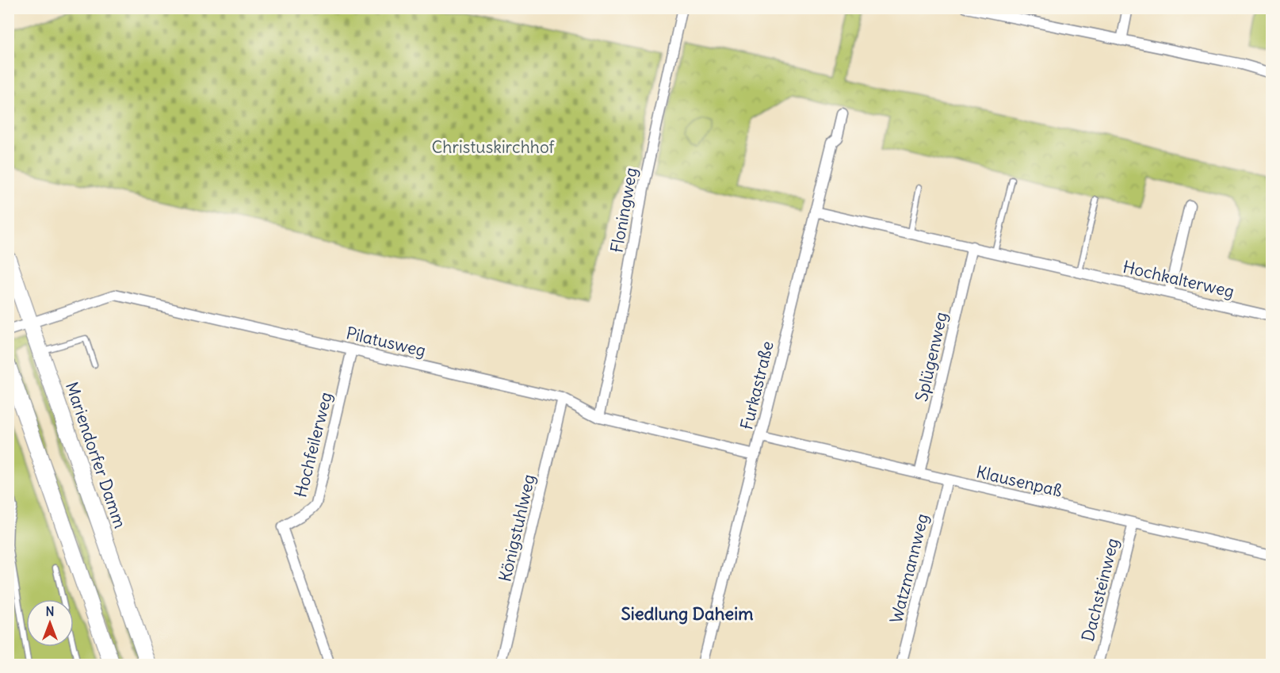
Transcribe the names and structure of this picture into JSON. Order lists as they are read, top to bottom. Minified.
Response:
{"streets":{"main road":["Mariendorfer Damm"],"street":["Floningweg","Hochkalterweg","Pilatusweg","Splügenweg","Furkastraße","Hochfeilerweg","Klausenpaß","Königstuhlweg","Watzmannweg","Dachsteinweg"]},"crossings":[["Floningweg","Pilatusweg"],["Hochkalterweg","Splügenweg"],["Hochkalterweg","Furkastraße"],["Pilatusweg","Furkastraße"],["Pilatusweg","Hochfeilerweg"],["Pilatusweg","Mariendorfer Damm"],["Pilatusweg","Königstuhlweg"],["Splügenweg","Klausenpaß"],["Furkastraße","Klausenpaß"],["Klausenpaß","Watzmannweg"],["Klausenpaß","Dachsteinweg"]],"districts":["Siedlung Daheim"],"parks":["Christuskirchhof"],"north":"top"}
